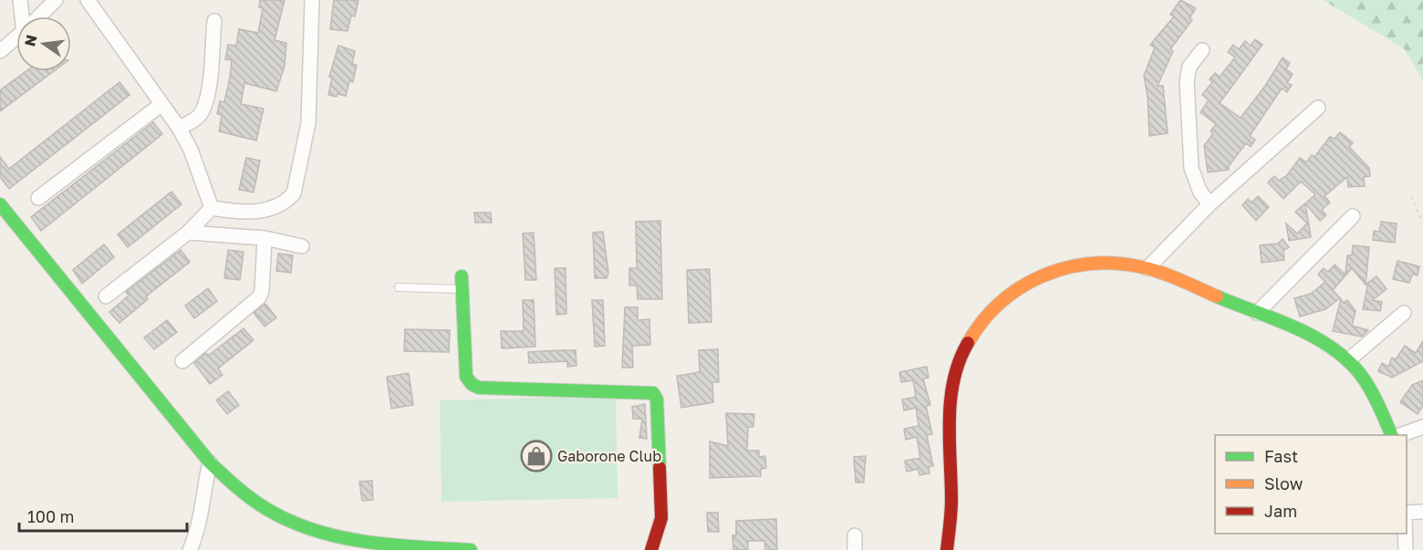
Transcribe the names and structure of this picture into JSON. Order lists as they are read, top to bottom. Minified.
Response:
{"places":{"shop":["Gaborone Club"]},"legend":["Fast","Slow","Jam"],"scale_bar":"100 m","north":"left"}
